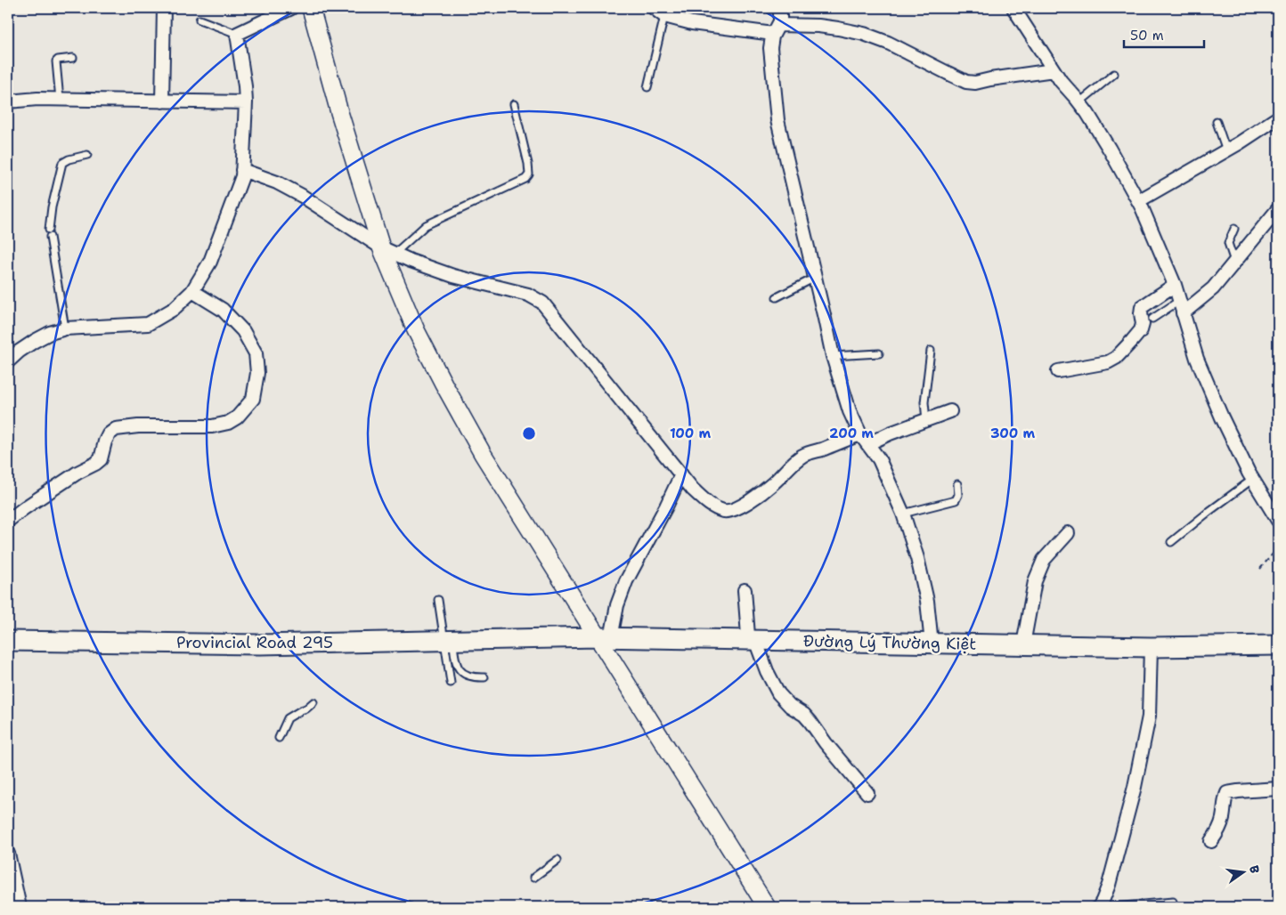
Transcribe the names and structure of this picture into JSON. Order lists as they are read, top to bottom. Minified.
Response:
{"streets":{"main road":["Provincial Road 295","Đường Lý Thường Kiệt"]},"crossings":[["Provincial Road 295","Đường Lý Thường Kiệt"]],"scale_bar":"50 m","north":"right","rings":["100 m","200 m","300 m"]}
